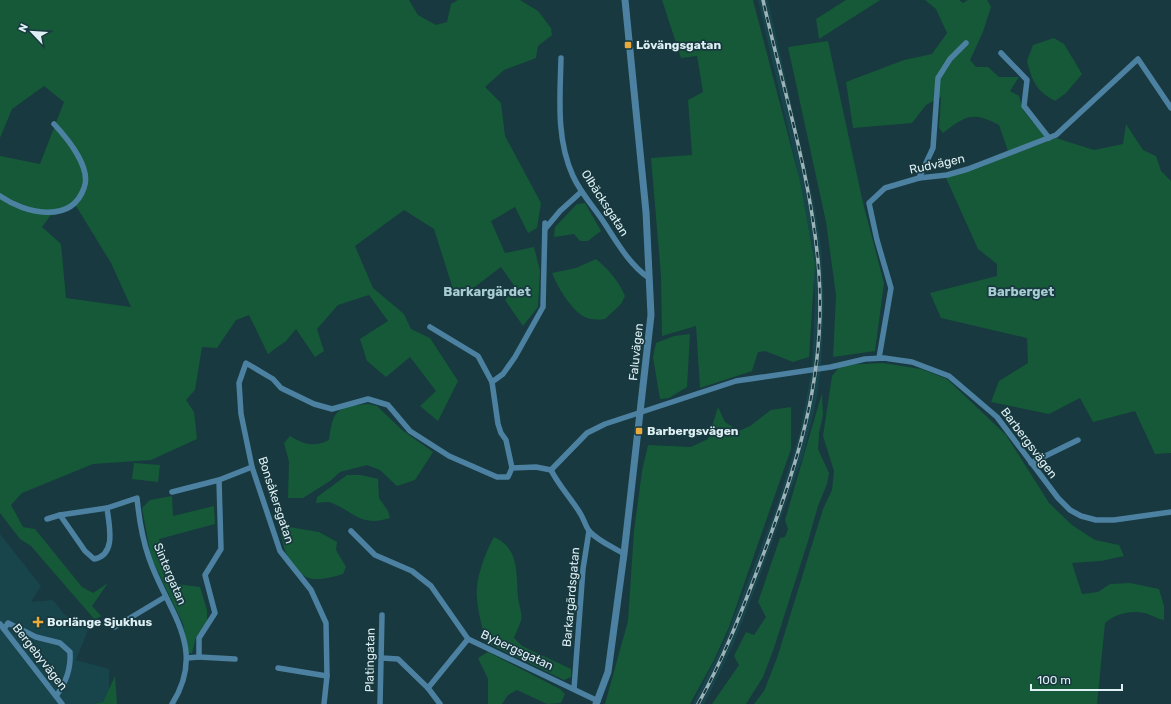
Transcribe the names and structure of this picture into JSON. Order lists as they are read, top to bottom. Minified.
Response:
{"streets":{"street":["Rudvägen","Olbäcksgatan","Faluvägen","Barbergsvägen","Bonsåkersgatan","Sintergatan","Barkargärdsgatan","Bybergsgatan","Bergebyvägen","Platingatan"]},"crossings":[["Rudvägen","Barbergsvägen"],["Olbäcksgatan","Faluvägen"],["Faluvägen","Barbergsvägen"],["Faluvägen","Barkargärdsgatan"],["Barbergsvägen","Barkargärdsgatan"],["Barkargärdsgatan","Bybergsgatan"]],"districts":["Barkargärdet","Barberget"],"places":{"transit":["Lövängsgatan","Barbergsvägen"],"health":["Borlänge Sjukhus"]},"scale_bar":"100 m","north":"top left"}
